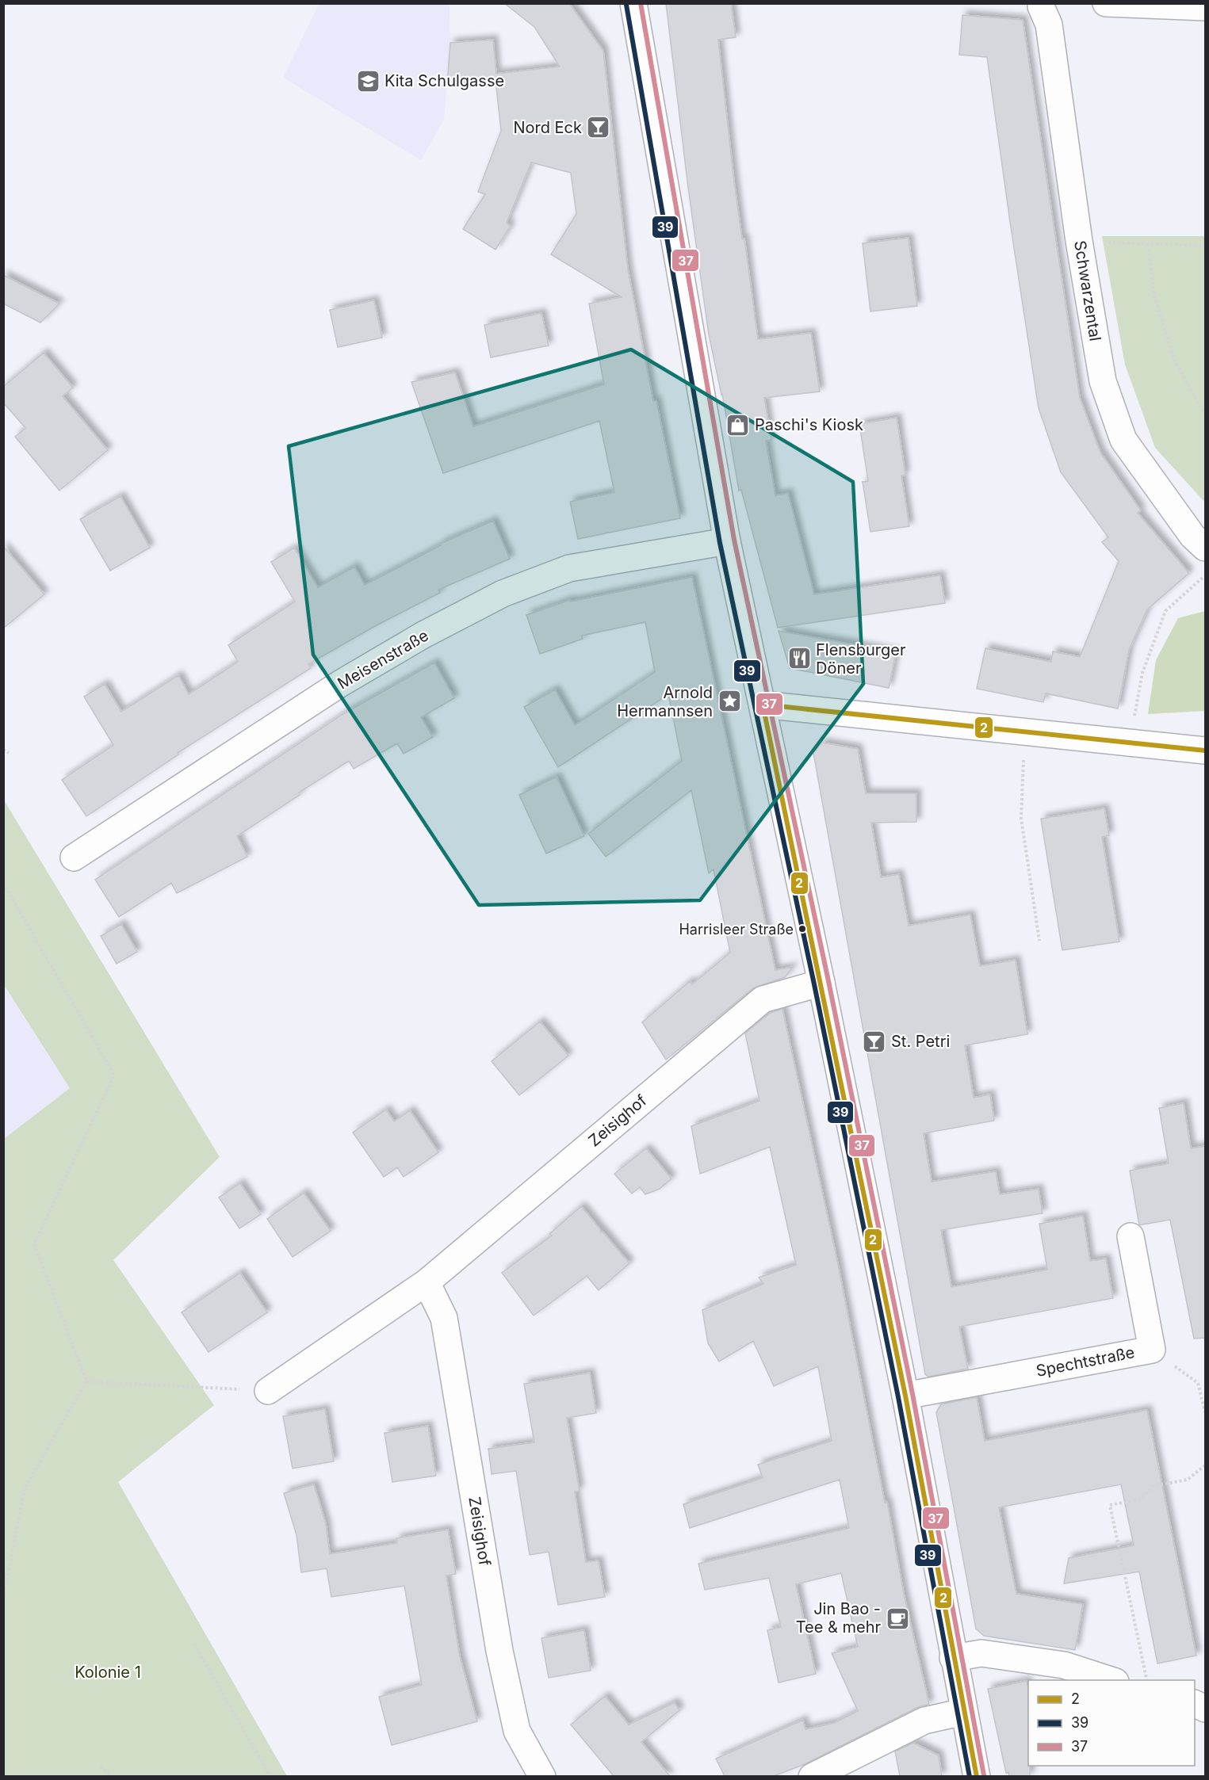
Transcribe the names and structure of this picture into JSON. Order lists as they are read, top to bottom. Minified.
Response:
{"streets":{"street":["Schwarzental","Meisenstraße","Zeisighof","Spechtstraße"]},"parks":["Kolonie 1"],"places":{"school or university":["Kita Schulgasse"],"bar":["Nord Eck","St. Petri"],"shop":["Paschi's Kiosk"],"restaurant":["Flensburger Döner"],"place":["Arnold Hermannsen"],"other":["Harrisleer Straße"],"cafe":["Jin Bao - Tee & mehr"]},"lines":["transit line 37","transit line 39","transit line 2"],"legend":["2","39","37"]}
